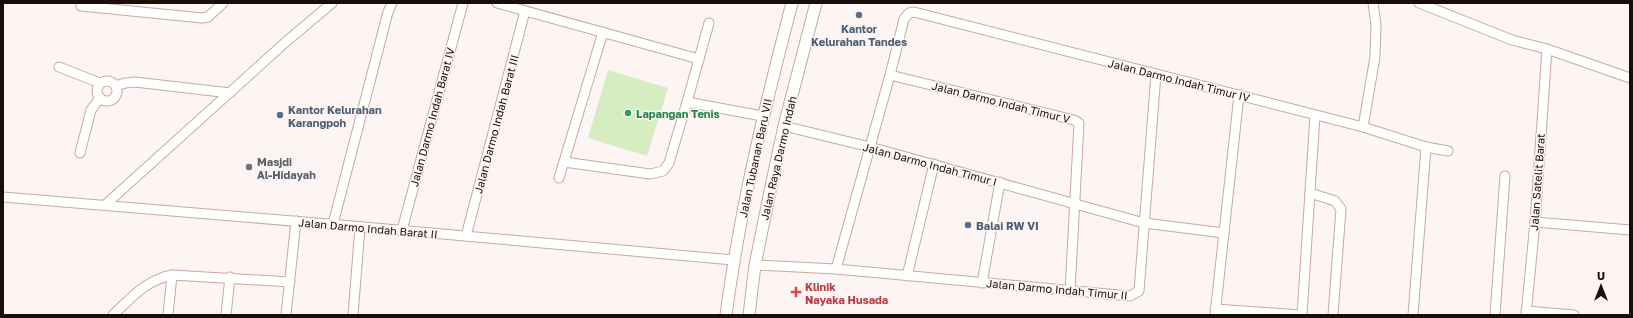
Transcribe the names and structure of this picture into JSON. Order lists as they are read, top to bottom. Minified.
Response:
{"streets":{"street":["Jalan Darmo Indah Timur IV","Jalan Darmo Indah Timur V","Jalan Darmo Indah Barat IV","Jalan Darmo Indah Barat III","Jalan Tubanan Baru VII","Jalan Raya Darmo Indah","Jalan Darmo Indah Timur I","Jalan Satelit Barat","Jalan Darmo Indah Barat II","Jalan Darmo Indah Timur II"]},"crossings":[["Jalan Darmo Indah Timur IV","Jalan Darmo Indah Timur V"],["Jalan Darmo Indah Timur IV","Jalan Darmo Indah Timur II"],["Jalan Darmo Indah Timur V","Jalan Darmo Indah Timur I"],["Jalan Darmo Indah Barat IV","Jalan Darmo Indah Barat II"],["Jalan Darmo Indah Barat III","Jalan Darmo Indah Barat II"],["Jalan Tubanan Baru VII","Jalan Darmo Indah Barat II"],["Jalan Raya Darmo Indah","Jalan Darmo Indah Timur I"],["Jalan Raya Darmo Indah","Jalan Darmo Indah Timur II"],["Jalan Darmo Indah Timur I","Jalan Darmo Indah Timur II"]],"places":{"other":["Kantor Kelurahan Tandes","Lapangan Tenis","Kantor Kelurahan Karangpoh","Masjdi Al-Hidayah","Balai RW VI"],"health":["Klinik Nayaka Husada"]},"north":"top"}
